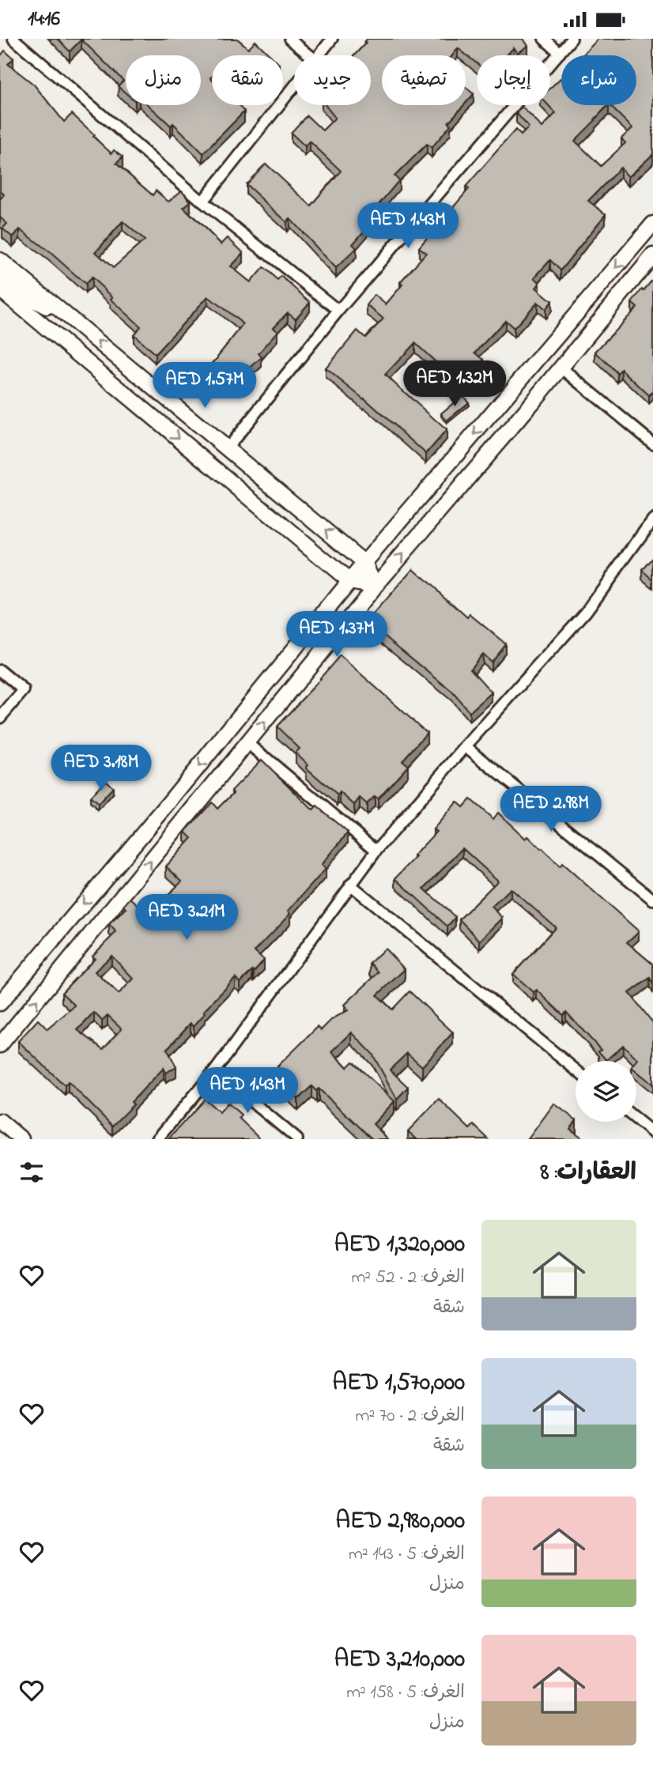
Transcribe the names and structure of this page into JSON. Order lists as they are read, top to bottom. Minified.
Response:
{"page":{"status":"14:16","chip":["شراء","إيجار","تصفية","جديد","شقة","منزل"],"price":["AED 1.43M","AED 1.32M","AED 1.57M","AED 1.37M","AED 3.18M","AED 2.98M","AED 3.21M","AED 1.43M"],"heading":"العقارات: 8","list":[{"name":"AED 1,320,000","note":"الغرف: 2 · 52 m² · شقة"},{"name":"AED 1,570,000","note":"الغرف: 2 · 70 m² · شقة"},{"name":"AED 2,980,000","note":"الغرف: 5 · 143 m² · منزل"},{"name":"AED 3,210,000","note":"الغرف: 5 · 158 m² · منزل"}]}}
